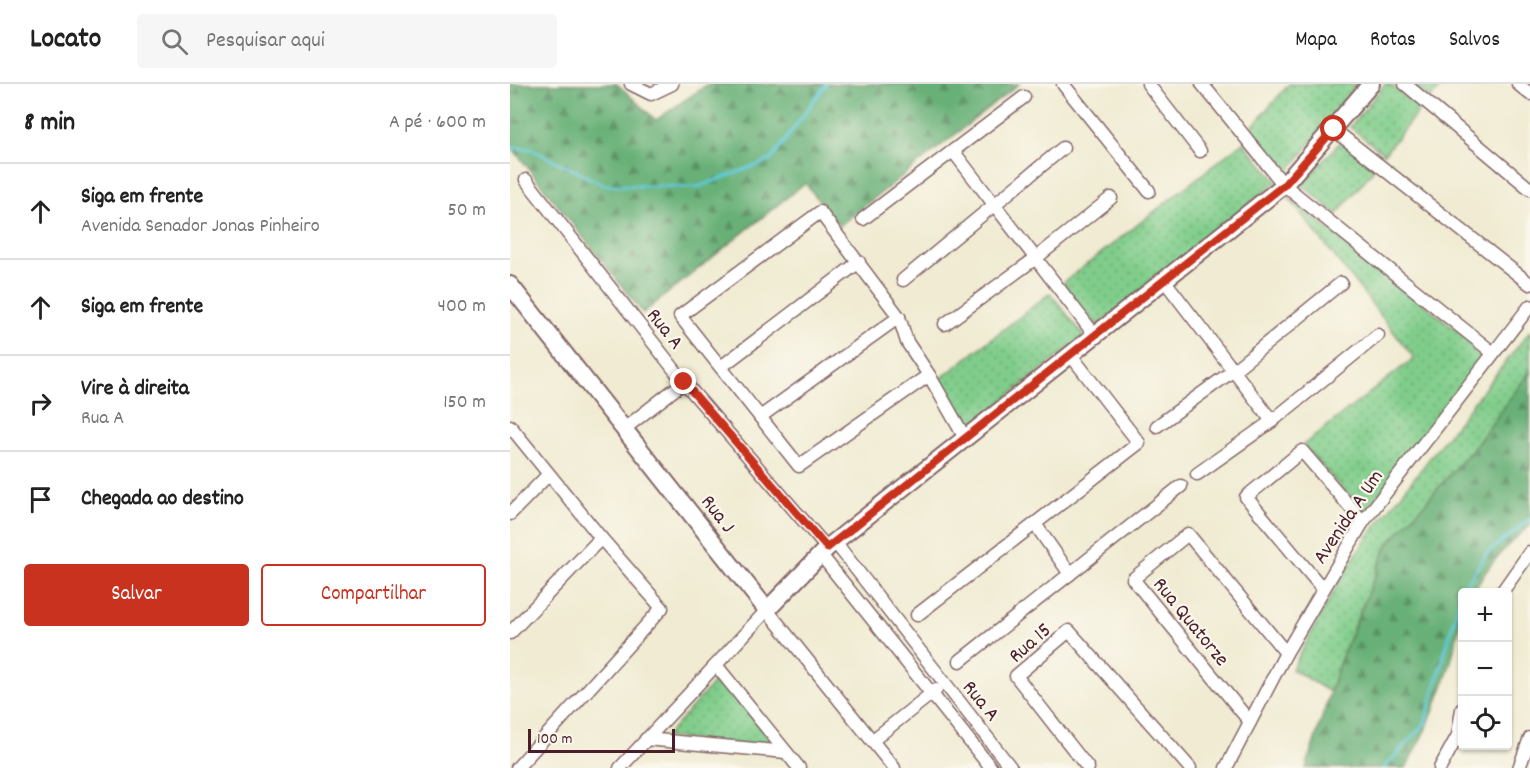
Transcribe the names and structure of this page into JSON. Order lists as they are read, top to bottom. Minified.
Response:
{"streets":{"main road":["Rua J"],"street":["Rua A","Avenida A Um","Rua Quatorze","Rua 15"]},"crossings":[["Avenida A Um","Rua Quatorze"]],"scale_bar":"100 m","page":{"header":"Locato","search":"Pesquisar aqui","nav":["Mapa","Rotas","Salvos"],"heading":["8 min","A pé · 600 m"],"list":[["Siga em frente","Avenida Senador Jonas Pinheiro","50 m"],["Siga em frente","400 m"],["Vire à direita","Rua A","150 m"],"Chegada ao destino"],"buttons":["Salvar","Compartilhar"],"map_buttons":["+","−"],"scale":"100 m"}}
